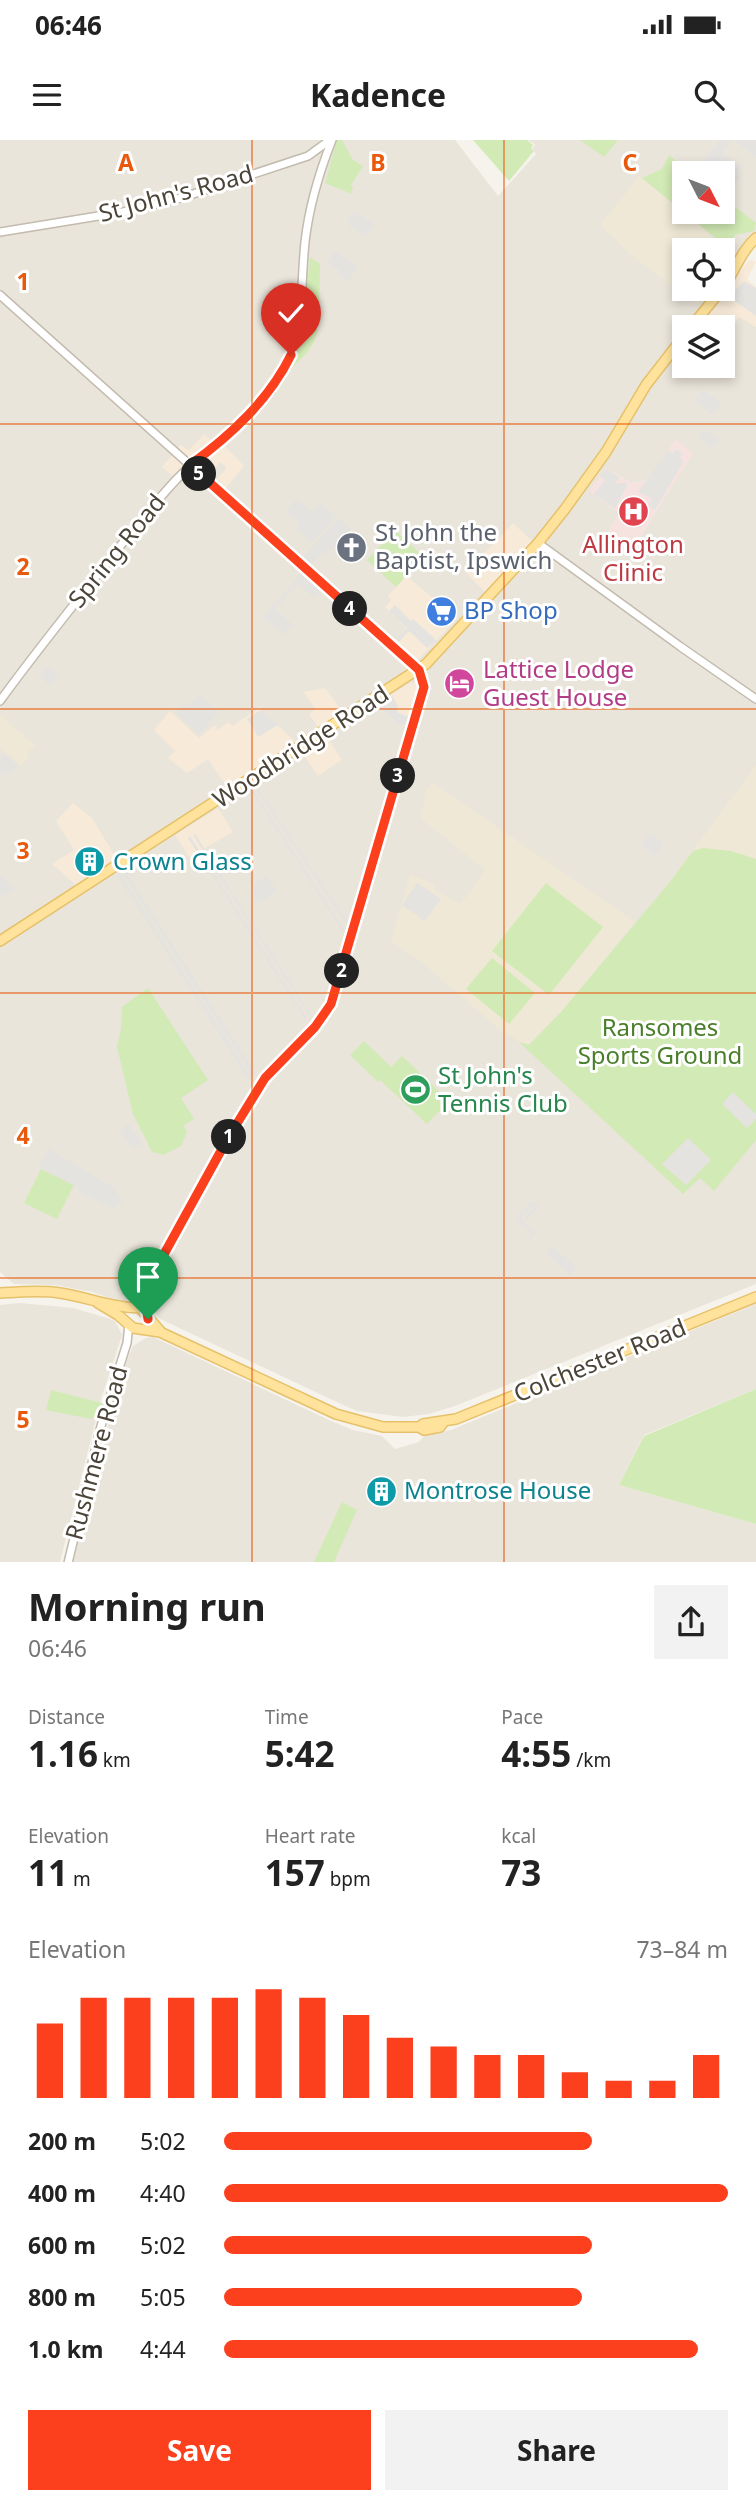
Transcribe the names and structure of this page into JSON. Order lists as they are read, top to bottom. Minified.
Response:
{"streets":{"main road":["Woodbridge Road","Colchester Road"],"street":["St John's Road","Spring Road","Rushmere Road"]},"crossings":[["St John's Road","Spring Road"],["Woodbridge Road","Rushmere Road"],["Colchester Road","Rushmere Road"]],"parks":["Ransomes Sports Ground"],"places":{"hospital":["Allington Clinic"],"church":["St John the Baptist, Ipswich"],"supermarket":["BP Shop"],"hotel":["Lattice Lodge Guest House"],"building":["Crown Glass","Montrose House"],"sports":["St John's Tennis Club"]},"north":"bottom right","page":{"status":"06:46","header":"Kadence","pins":["5","4","3","2","1"],"heading":["Morning run","06:46"],"stats":[["Distance","1.16 km"],["Time","5:42"],["Pace","4:55 /km"],["Elevation","11 m"],["Heart rate","157 bpm"],["kcal","73"]],"chart":["Elevation","73–84 m"],"list":[{"name":"200 m","note":"5:02"},{"name":"400 m","note":"4:40"},{"name":"600 m","note":"5:02"},{"name":"800 m","note":"5:05"},{"name":"1.0 km","note":"4:44"}],"buttons":["Save","Share"]},"grid":{"columns":["A","B","C"],"rows":["1","2","3","4","5"]}}
